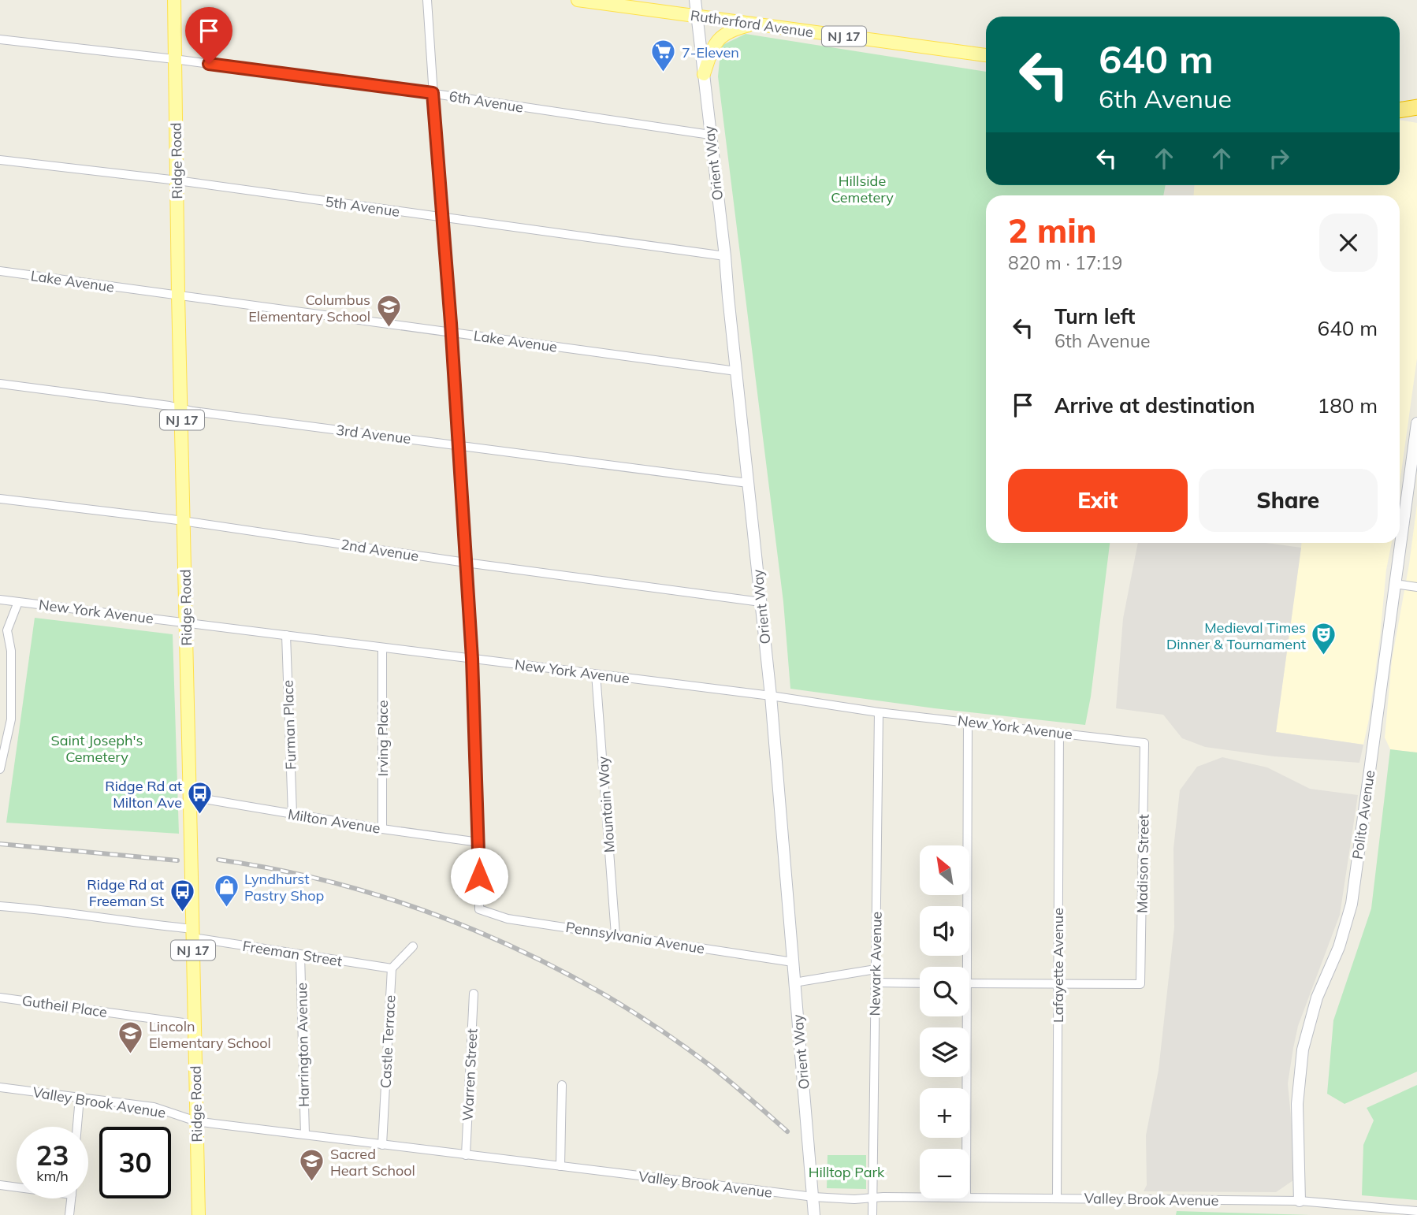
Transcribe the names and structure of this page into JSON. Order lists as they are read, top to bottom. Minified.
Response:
{"streets":{"main road":["Rutherford Avenue","NJ 17","Ridge Road"],"street":["6th Avenue","Orient Way","5th Avenue","Lake Avenue","3rd Avenue","2nd Avenue","New York Avenue","Furman Place","Irving Place","Mountain Way","Polito Avenue","Milton Avenue","Madison Street","Pennsylvania Avenue","Freeman Street","Newark Avenue","Lafayette Avenue","Gutheil Place","Castle Terrace","Harrington Avenue","Warren Street","Valley Brook Avenue"]},"crossings":[["Rutherford Avenue","Orient Way"],["6th Avenue","Ridge Road"],["6th Avenue","Orient Way"],["Ridge Road","5th Avenue"],["Ridge Road","Lake Avenue"],["Ridge Road","3rd Avenue"],["Ridge Road","2nd Avenue"],["Ridge Road","New York Avenue"],["Ridge Road","Milton Avenue"],["Ridge Road","Freeman Street"],["Ridge Road","Gutheil Place"],["Ridge Road","Valley Brook Avenue"],["Orient Way","5th Avenue"],["Orient Way","Lake Avenue"],["Orient Way","3rd Avenue"],["Orient Way","2nd Avenue"],["Orient Way","New York Avenue"],["Orient Way","Pennsylvania Avenue"],["Orient Way","Valley Brook Avenue"],["New York Avenue","Furman Place"],["New York Avenue","Irving Place"],["New York Avenue","Mountain Way"],["New York Avenue","Madison Street"],["New York Avenue","Newark Avenue"],["New York Avenue","Lafayette Avenue"],["Furman Place","Milton Avenue"],["Irving Place","Milton Avenue"],["Mountain Way","Pennsylvania Avenue"],["Polito Avenue","Valley Brook Avenue"],["Milton Avenue","Pennsylvania Avenue"],["Madison Street","Lafayette Avenue"],["Freeman Street","Castle Terrace"],["Freeman Street","Harrington Avenue"],["Newark Avenue","Valley Brook Avenue"],["Lafayette Avenue","Valley Brook Avenue"],["Castle Terrace","Valley Brook Avenue"],["Harrington Avenue","Valley Brook Avenue"],["Warren Street","Valley Brook Avenue"]],"parks":["Hillside Cemetery","Saint Joseph's Cemetery","Hilltop Park"],"places":{"supermarket":["7-Eleven"],"school or university":["Columbus Elementary School","Lincoln Elementary School","Sacred Heart School"],"theatre":["Medieval Times Dinner & Tournament"],"bus stop":["Ridge Rd at Milton Ave","Ridge Rd at Freeman St"],"shop":["Lyndhurst Pastry Shop"]},"north":"top left","page":{"turn":["640 m","6th Avenue"],"heading":["2 min","820 m · 17:19"],"list":[{"name":"Turn left","note":"6th Avenue","value":"640 m"},{"name":"Arrive at destination","value":"180 m"}],"buttons":["Exit","Share"],"map_buttons":["+","−"],"speed":"23 km/h","limit":"30"}}
